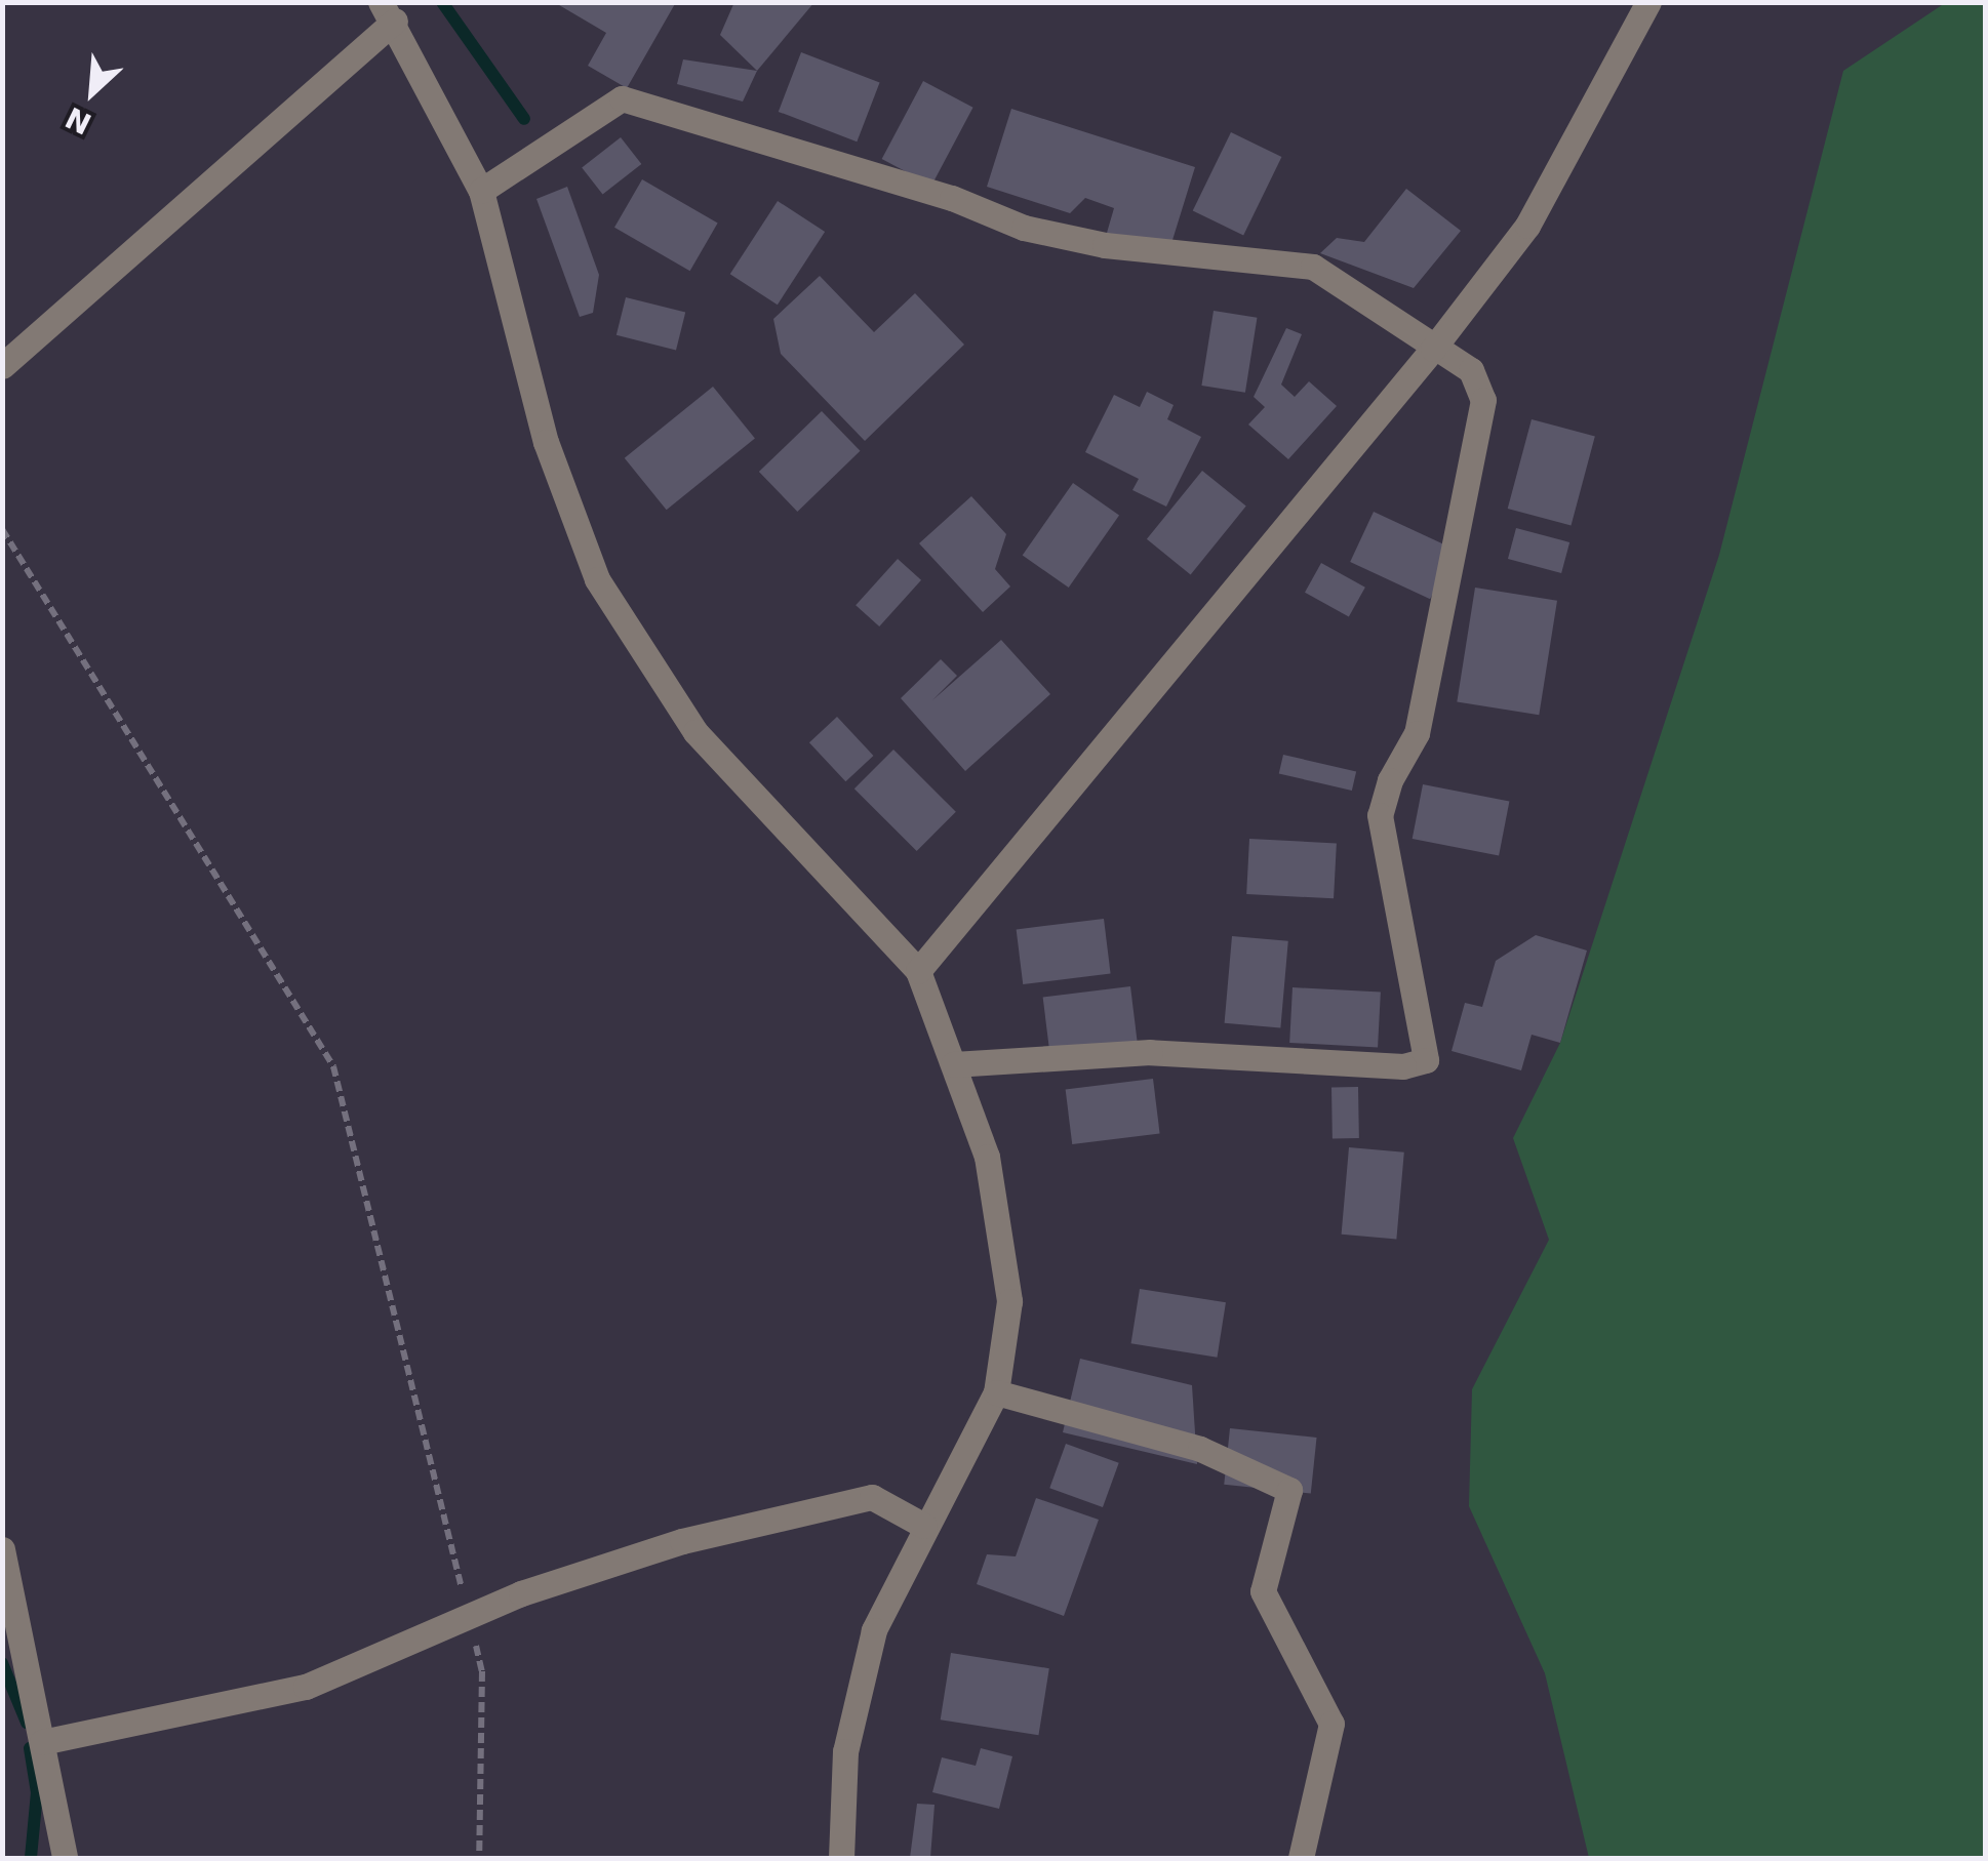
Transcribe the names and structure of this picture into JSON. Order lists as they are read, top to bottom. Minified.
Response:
{"north":"bottom left"}
